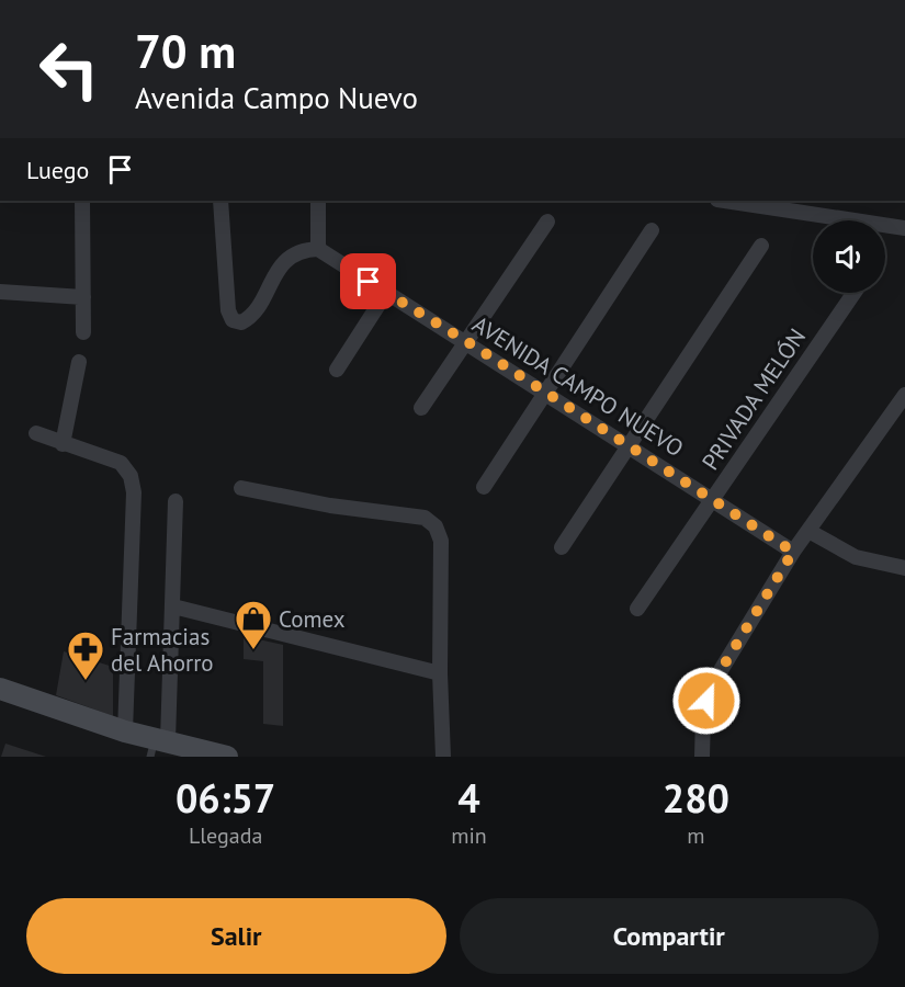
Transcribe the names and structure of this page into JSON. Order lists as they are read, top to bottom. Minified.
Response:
{"streets":{"street":["AVENIDA CAMPO NUEVO","PRIVADA MELÓN"]},"crossings":[["AVENIDA CAMPO NUEVO","PRIVADA MELÓN"]],"places":{"shop":["Comex"],"pharmacy":["Farmacias del Ahorro"]},"page":{"turn":["70 m","Avenida Campo Nuevo"],"then":"Luego","eta":["06:57","Llegada","4","min","280","m"],"buttons":["Salir","Compartir"]}}
